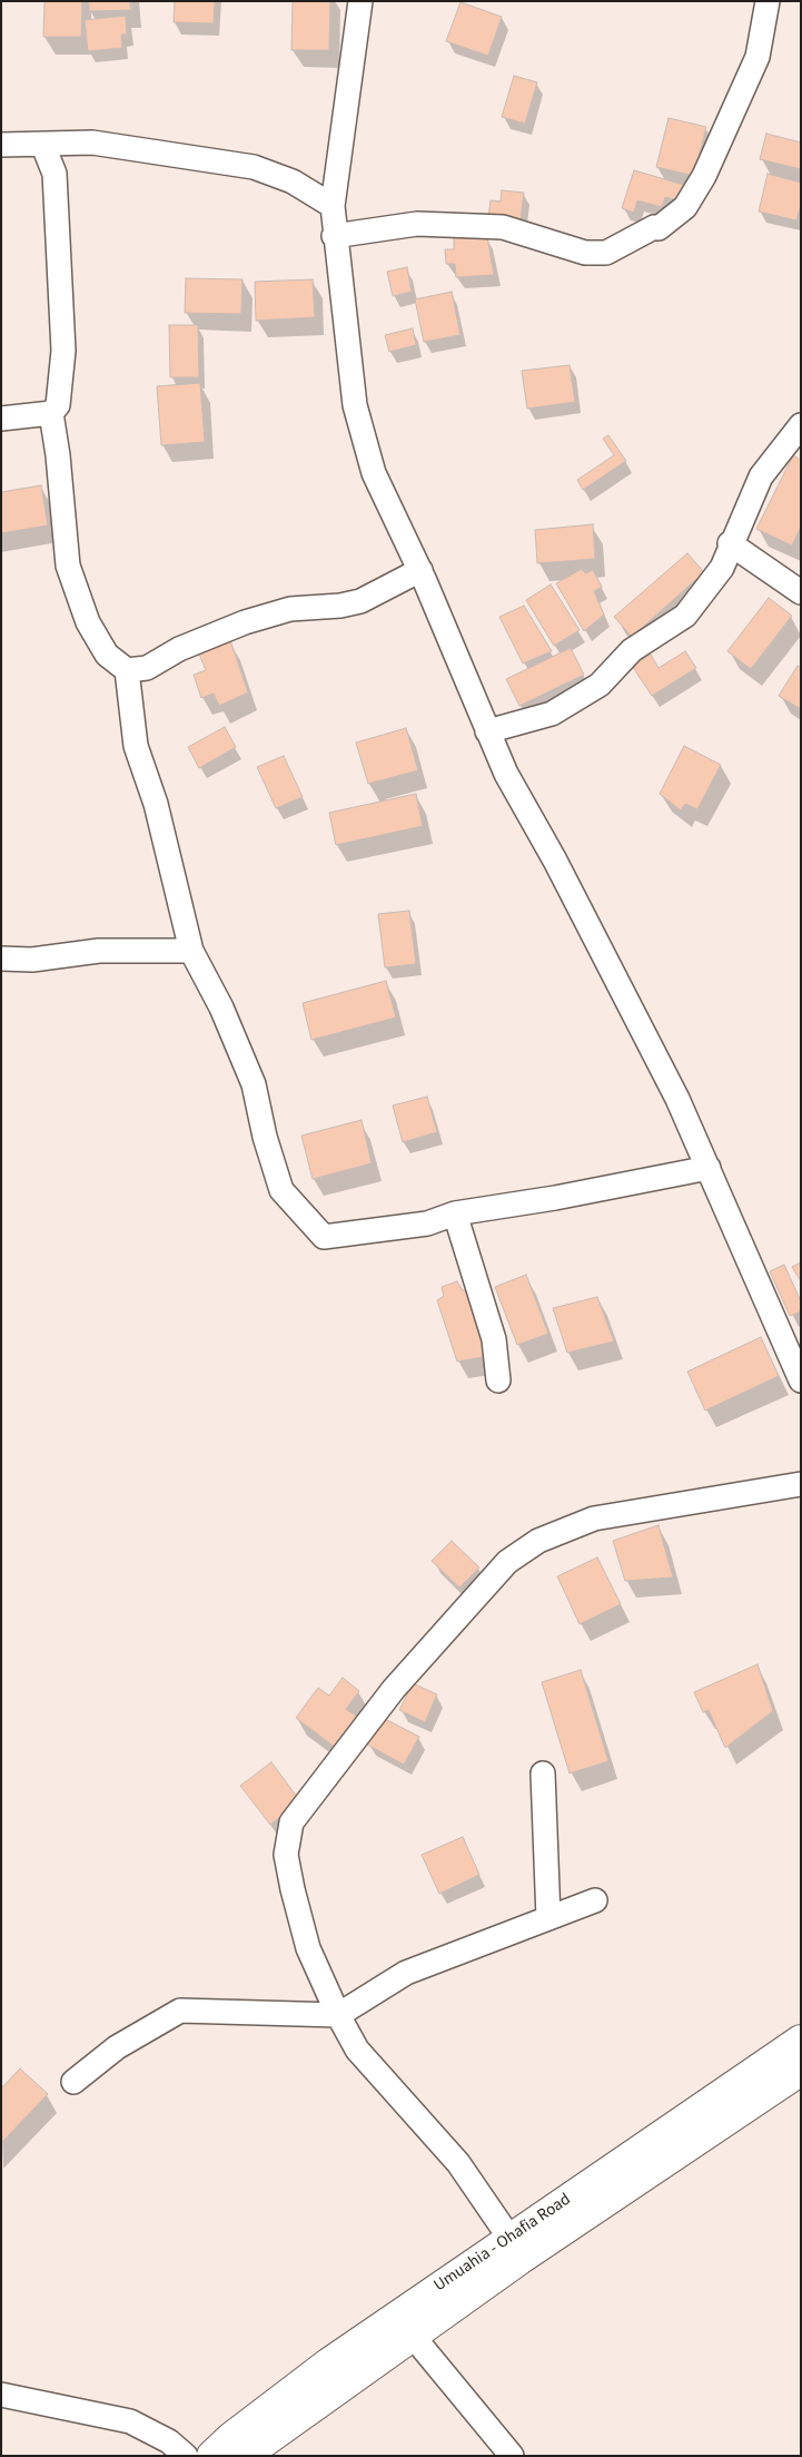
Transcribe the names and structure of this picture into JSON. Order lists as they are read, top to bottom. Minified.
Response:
{"streets":{"main road":["Umuahia - Ohafia Road"]}}
